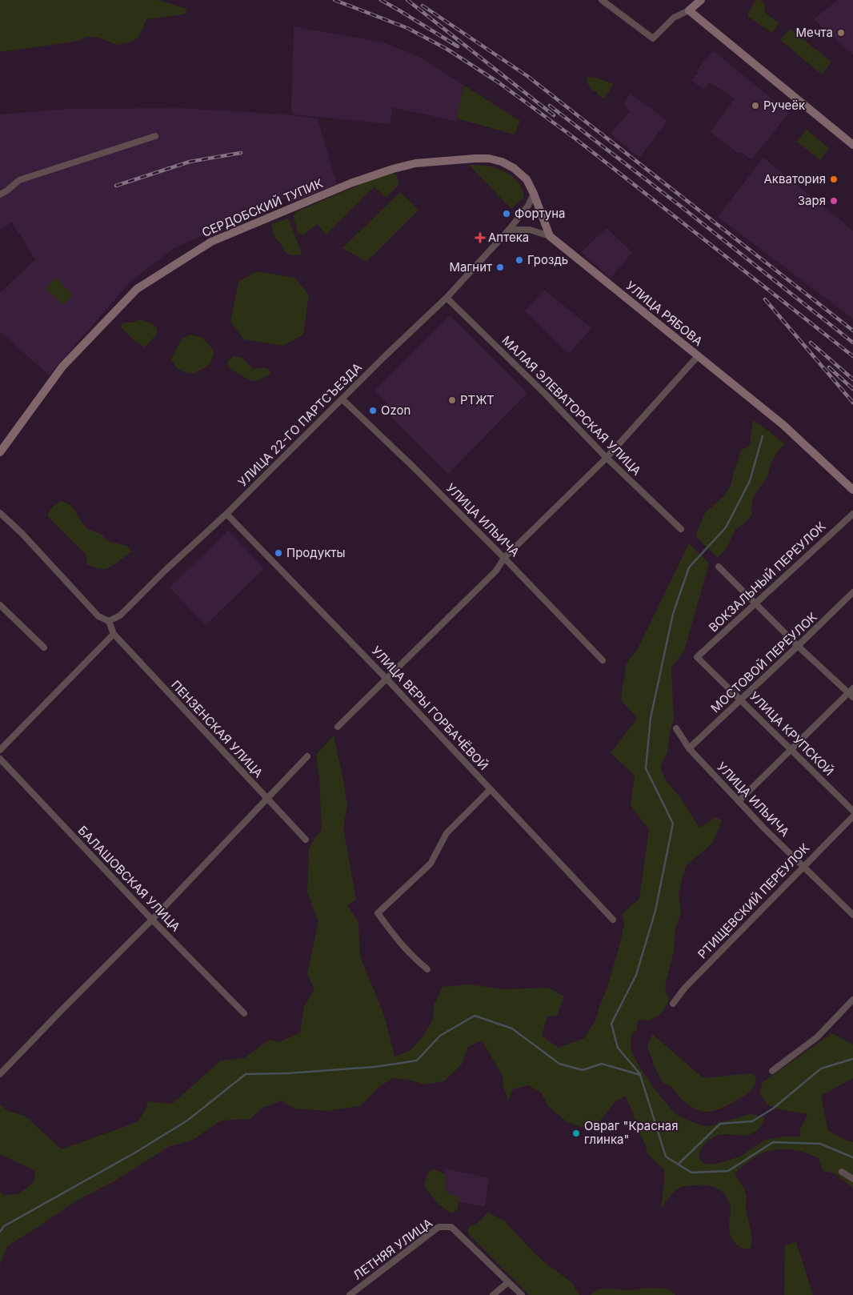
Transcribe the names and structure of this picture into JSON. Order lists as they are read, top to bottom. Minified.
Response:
{"streets":{"street":["СЕРДОБСКИЙ ТУПИК","УЛИЦА РЯБОВА","МАЛАЯ ЭЛЕВАТОРСКАЯ УЛИЦА","УЛИЦА 22-ГО ПАРТСЪЕЗДА","УЛИЦА ИЛЬИЧА","ВОКЗАЛЬНЫЙ ПЕРЕУЛОК","МОСТОВОЙ ПЕРЕУЛОК","УЛИЦА ВЕРЫ ГОРБАЧЁВОЙ","ПЕНЗЕНСКАЯ УЛИЦА","УЛИЦА КРУПСКОЙ","БАЛАШОВСКАЯ УЛИЦА","РТИЩЕВСКИЙ ПЕРЕУЛОК","ЛЕТНЯЯ УЛИЦА"]},"crossings":[["СЕРДОБСКИЙ ТУПИК","УЛИЦА РЯБОВА"],["УЛИЦА РЯБОВА","УЛИЦА 22-ГО ПАРТСЪЕЗДА"],["МАЛАЯ ЭЛЕВАТОРСКАЯ УЛИЦА","УЛИЦА 22-ГО ПАРТСЪЕЗДА"],["УЛИЦА 22-ГО ПАРТСЪЕЗДА","УЛИЦА ИЛЬИЧА"],["УЛИЦА 22-ГО ПАРТСЪЕЗДА","УЛИЦА ВЕРЫ ГОРБАЧЁВОЙ"],["УЛИЦА ИЛЬИЧА","МОСТОВОЙ ПЕРЕУЛОК"],["УЛИЦА ИЛЬИЧА","РТИЩЕВСКИЙ ПЕРЕУЛОК"],["ВОКЗАЛЬНЫЙ ПЕРЕУЛОК","УЛИЦА КРУПСКОЙ"],["МОСТОВОЙ ПЕРЕУЛОК","УЛИЦА КРУПСКОЙ"]],"places":{"other":["Мечта","Ручеёк","Акватория","Заря","Фортуна","Гроздь","Магнит","РТЖТ","Ozon","Продукты","Овраг \"Красная глинка\""],"health":["Аптека"]}}
